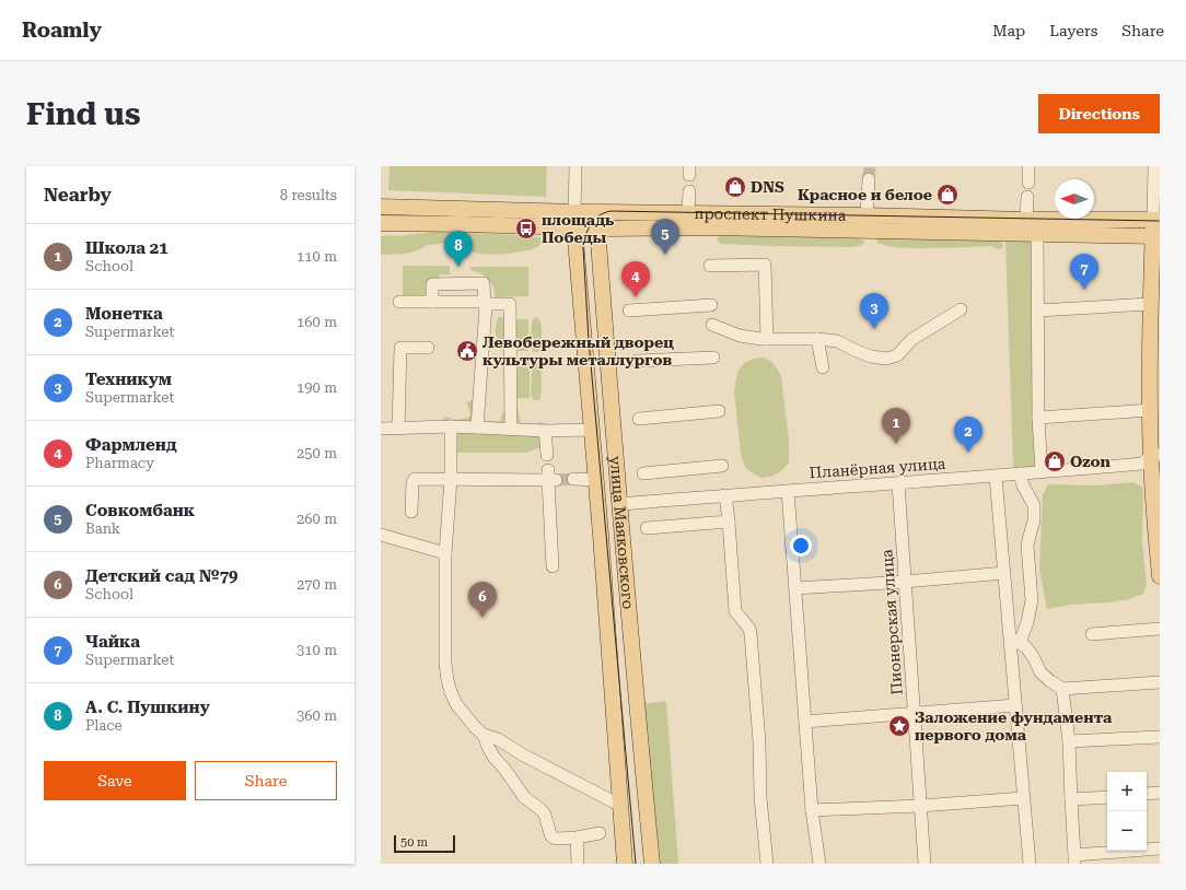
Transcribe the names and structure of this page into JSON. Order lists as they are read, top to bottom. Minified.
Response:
{"streets":{"main road":["проспект Пушкина","улица Маяковского"],"street":["Планёрная улица","Пионерская улица"]},"crossings":[["проспект Пушкина","улица Маяковского"],["Планёрная улица","улица Маяковского"],["Планёрная улица","Пионерская улица"]],"places":{"shop":["DNS","Красное и белое","Ozon"],"bus stop":["площадь Победы"],"public building":["Левобережный дворец культуры металлургов"],"place":["Заложение фундамента первого дома"]},"scale_bar":"50 m","north":"left","page":{"header":"Roamly","nav":["Map","Layers","Share"],"buttons":["Directions",["Save","Share"]],"title":"Find us","heading":["Nearby","8 results"],"pins":["5","8","7","4","3","1","2","6"],"list":[{"mark":"1","name":"Школа 21","note":"School","value":"110 m"},{"mark":"2","name":"Монетка","note":"Supermarket","value":"160 m"},{"mark":"3","name":"Техникум","note":"Supermarket","value":"190 m"},{"mark":"4","name":"Фармленд","note":"Pharmacy","value":"250 m"},{"mark":"5","name":"Совкомбанк","note":"Bank","value":"260 m"},{"mark":"6","name":"Детский сад №79","note":"School","value":"270 m"},{"mark":"7","name":"Чайка","note":"Supermarket","value":"310 m"},{"mark":"8","name":"А. С. Пушкину","note":"Place","value":"360 m"}],"map_buttons":["+","−"],"scale":"50 m"}}
